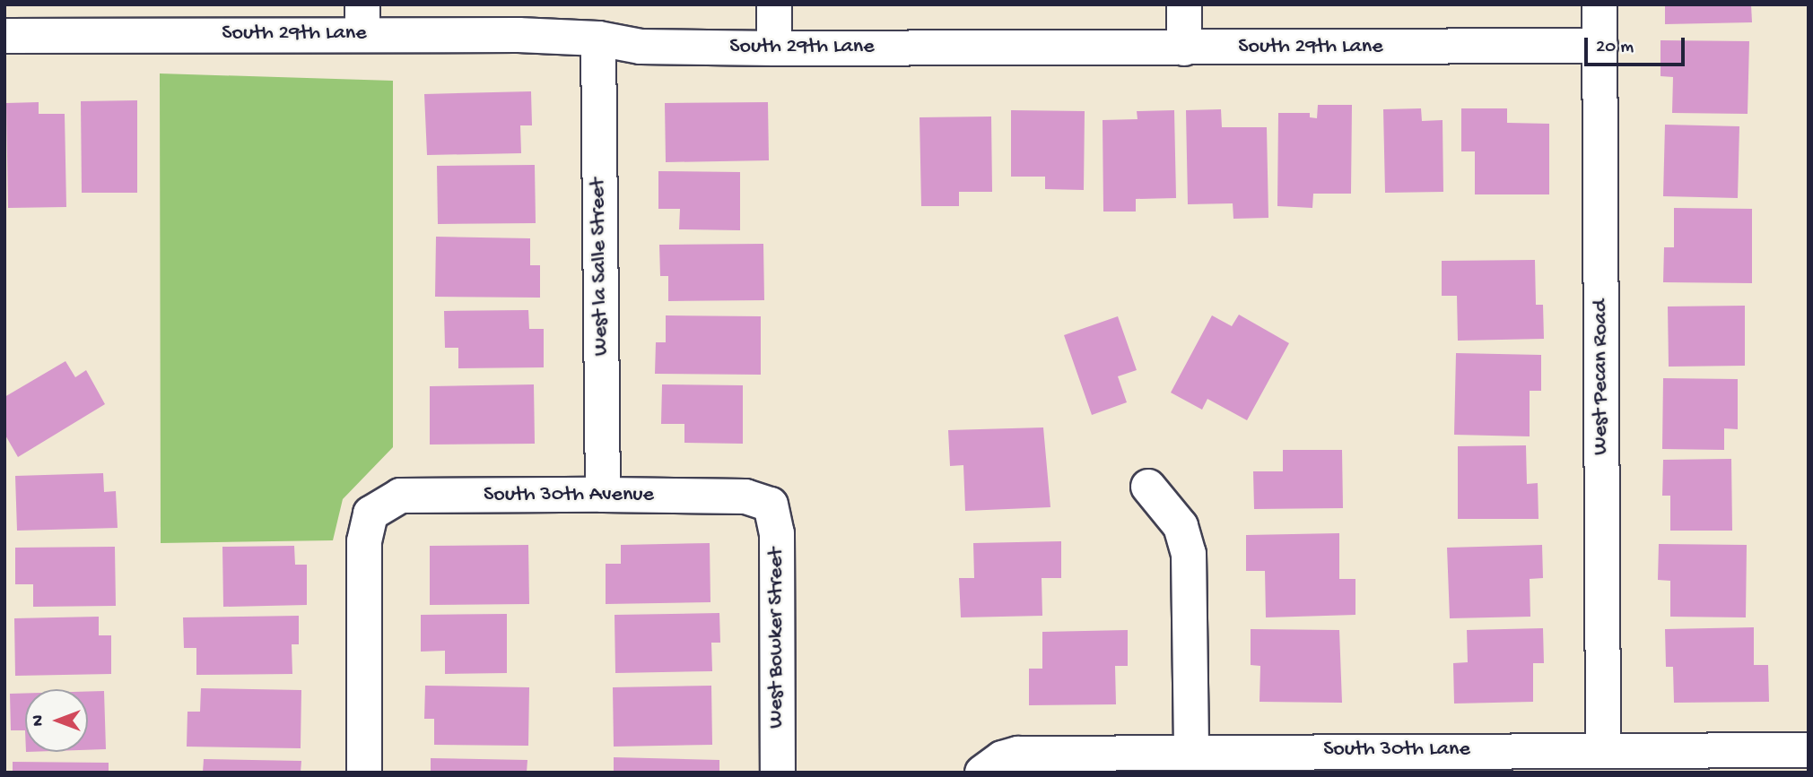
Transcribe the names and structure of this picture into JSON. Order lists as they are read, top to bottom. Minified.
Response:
{"streets":{"street":["South 29th Lane","West la Salle Street","West Pecan Road","South 30th Avenue","West Bowker Street","South 30th Lane"]},"crossings":[["South 29th Lane","West la Salle Street"],["South 29th Lane","West Pecan Road"],["West la Salle Street","South 30th Avenue"],["West Pecan Road","South 30th Lane"],["South 30th Avenue","West Bowker Street"]],"scale_bar":"20 m","north":"left"}
